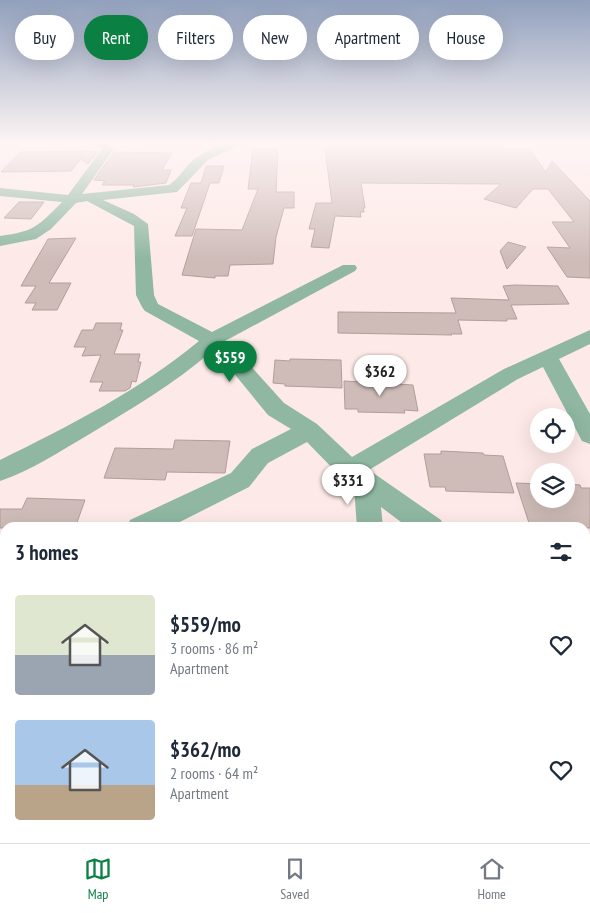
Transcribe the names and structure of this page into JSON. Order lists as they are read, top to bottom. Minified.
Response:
{"page":{"chip":["Buy","Rent","Filters","New","Apartment","House"],"price":["$559","$362","$331"],"heading":"3 homes","list":[{"name":"$559/mo","note":"3 rooms · 86 m² · Apartment"},{"name":"$362/mo","note":"2 rooms · 64 m² · Apartment"}],"tabs":["Map","Saved","Home"]}}
